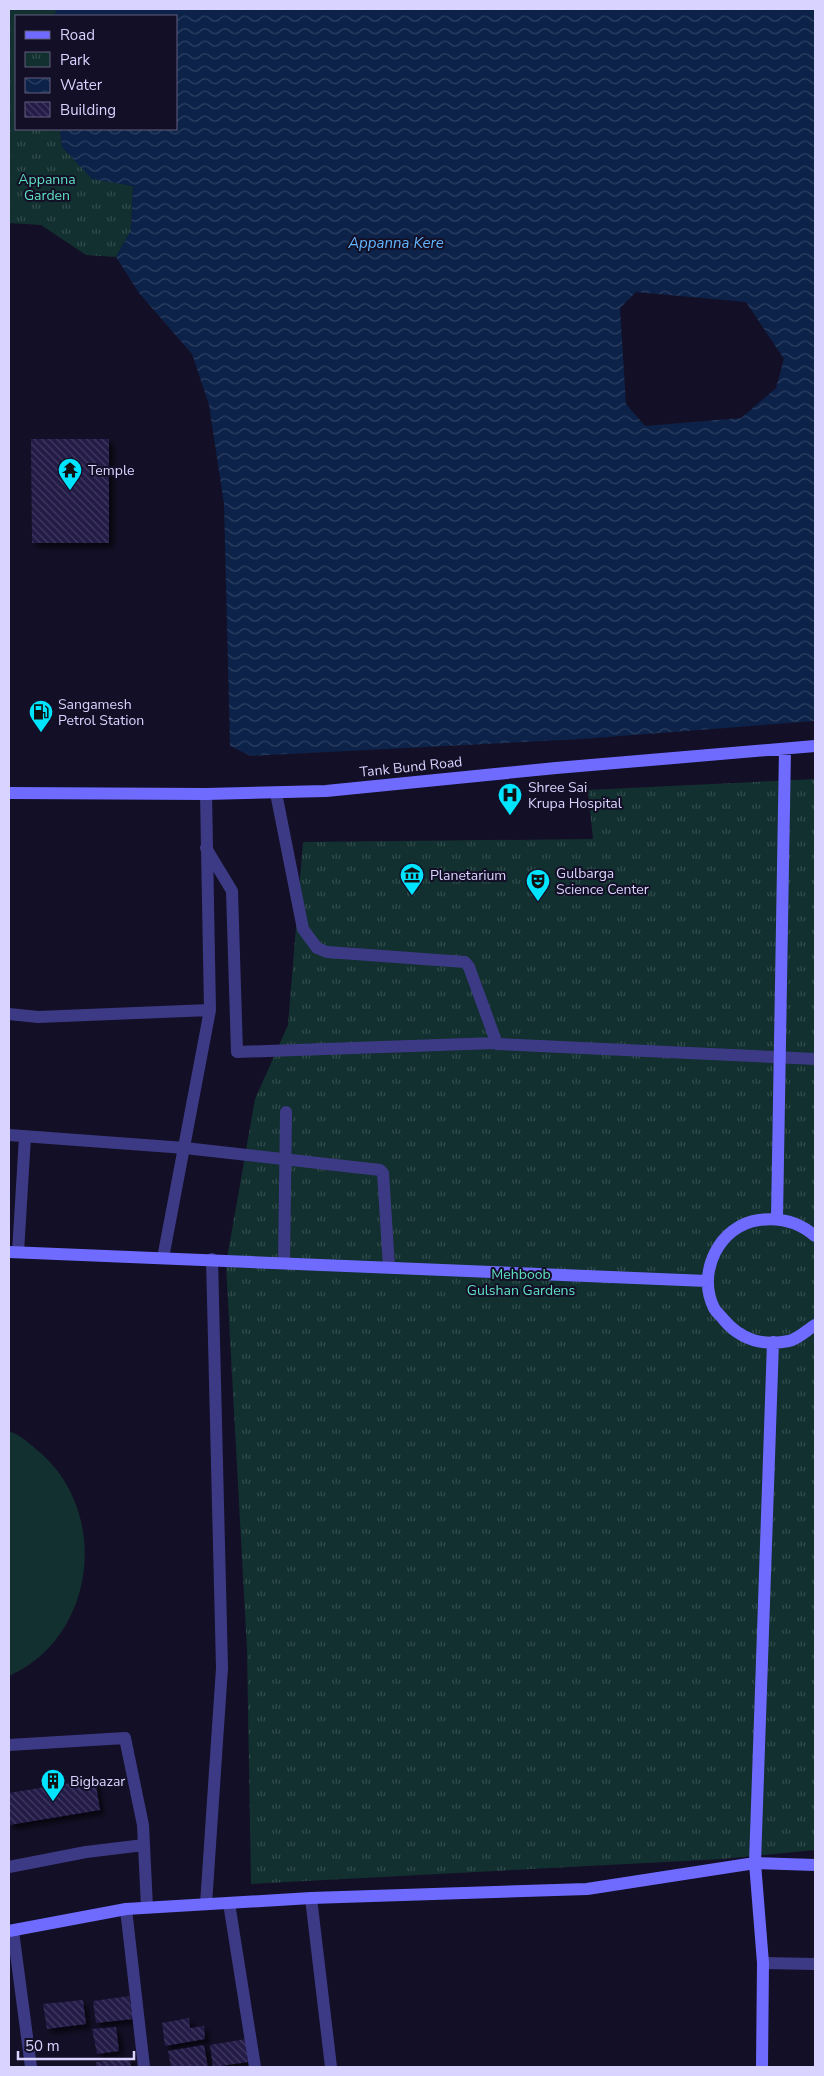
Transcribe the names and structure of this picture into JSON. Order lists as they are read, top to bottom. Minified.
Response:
{"streets":{"street":["Tank Bund Road"]},"water":["Appanna Kere"],"parks":["Appanna Garden","Mehboob Gulshan Gardens"],"places":{"temple":["Temple"],"fuel station":["Sangamesh Petrol Station"],"hospital":["Shree Sai Krupa Hospital"],"museum":["Planetarium"],"theatre":["Gulbarga Science Center"],"building":["Bigbazar"]},"legend":["Road","Park","Water","Building"],"scale_bar":"50 m"}
